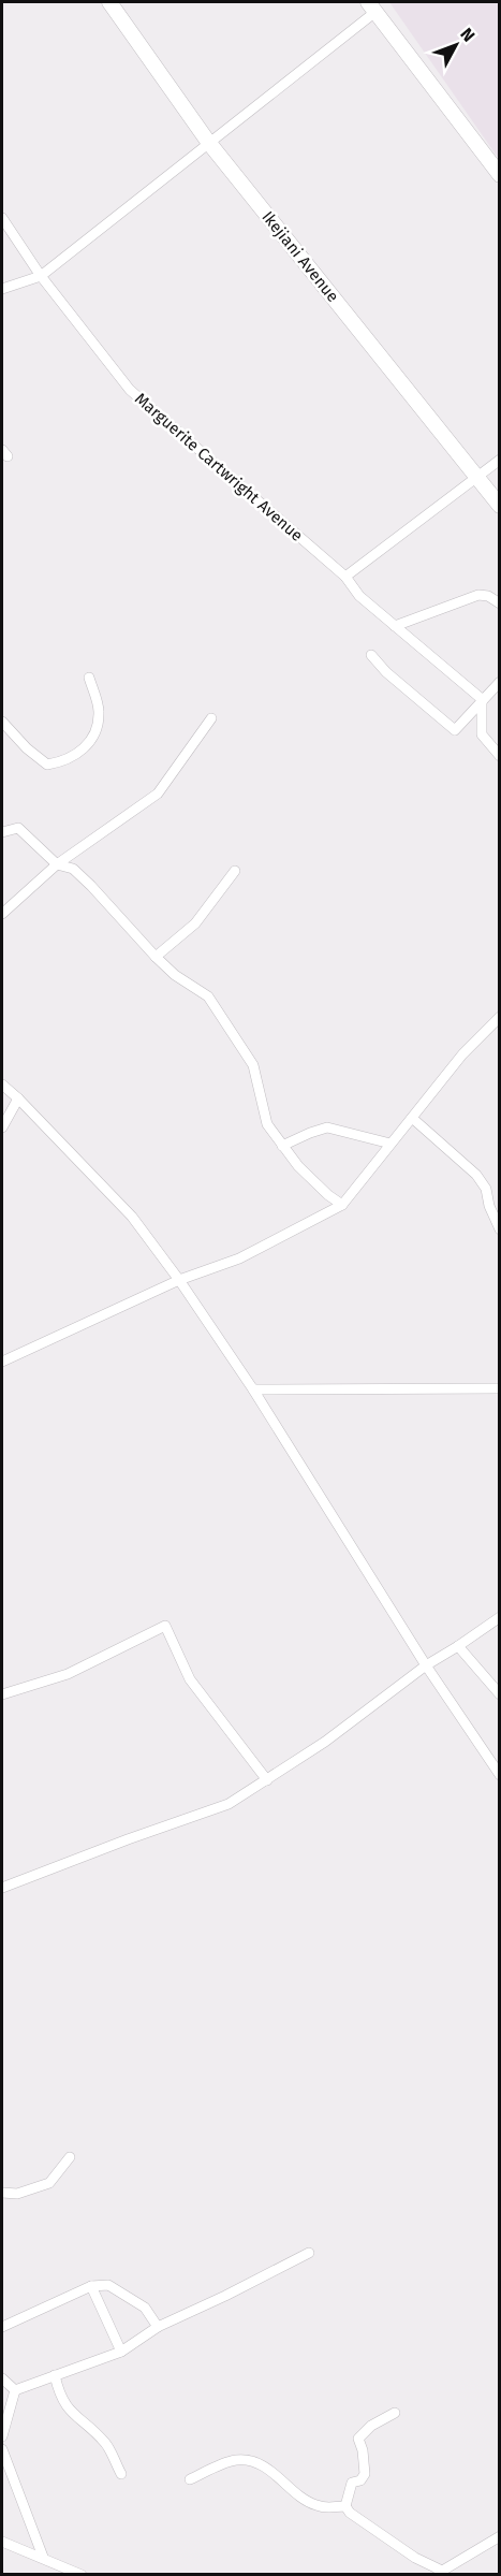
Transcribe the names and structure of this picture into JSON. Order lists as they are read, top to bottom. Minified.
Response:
{"streets":{"street":["Ikejiani Avenue","Marguerite Cartwright Avenue"]},"north":"top right"}
